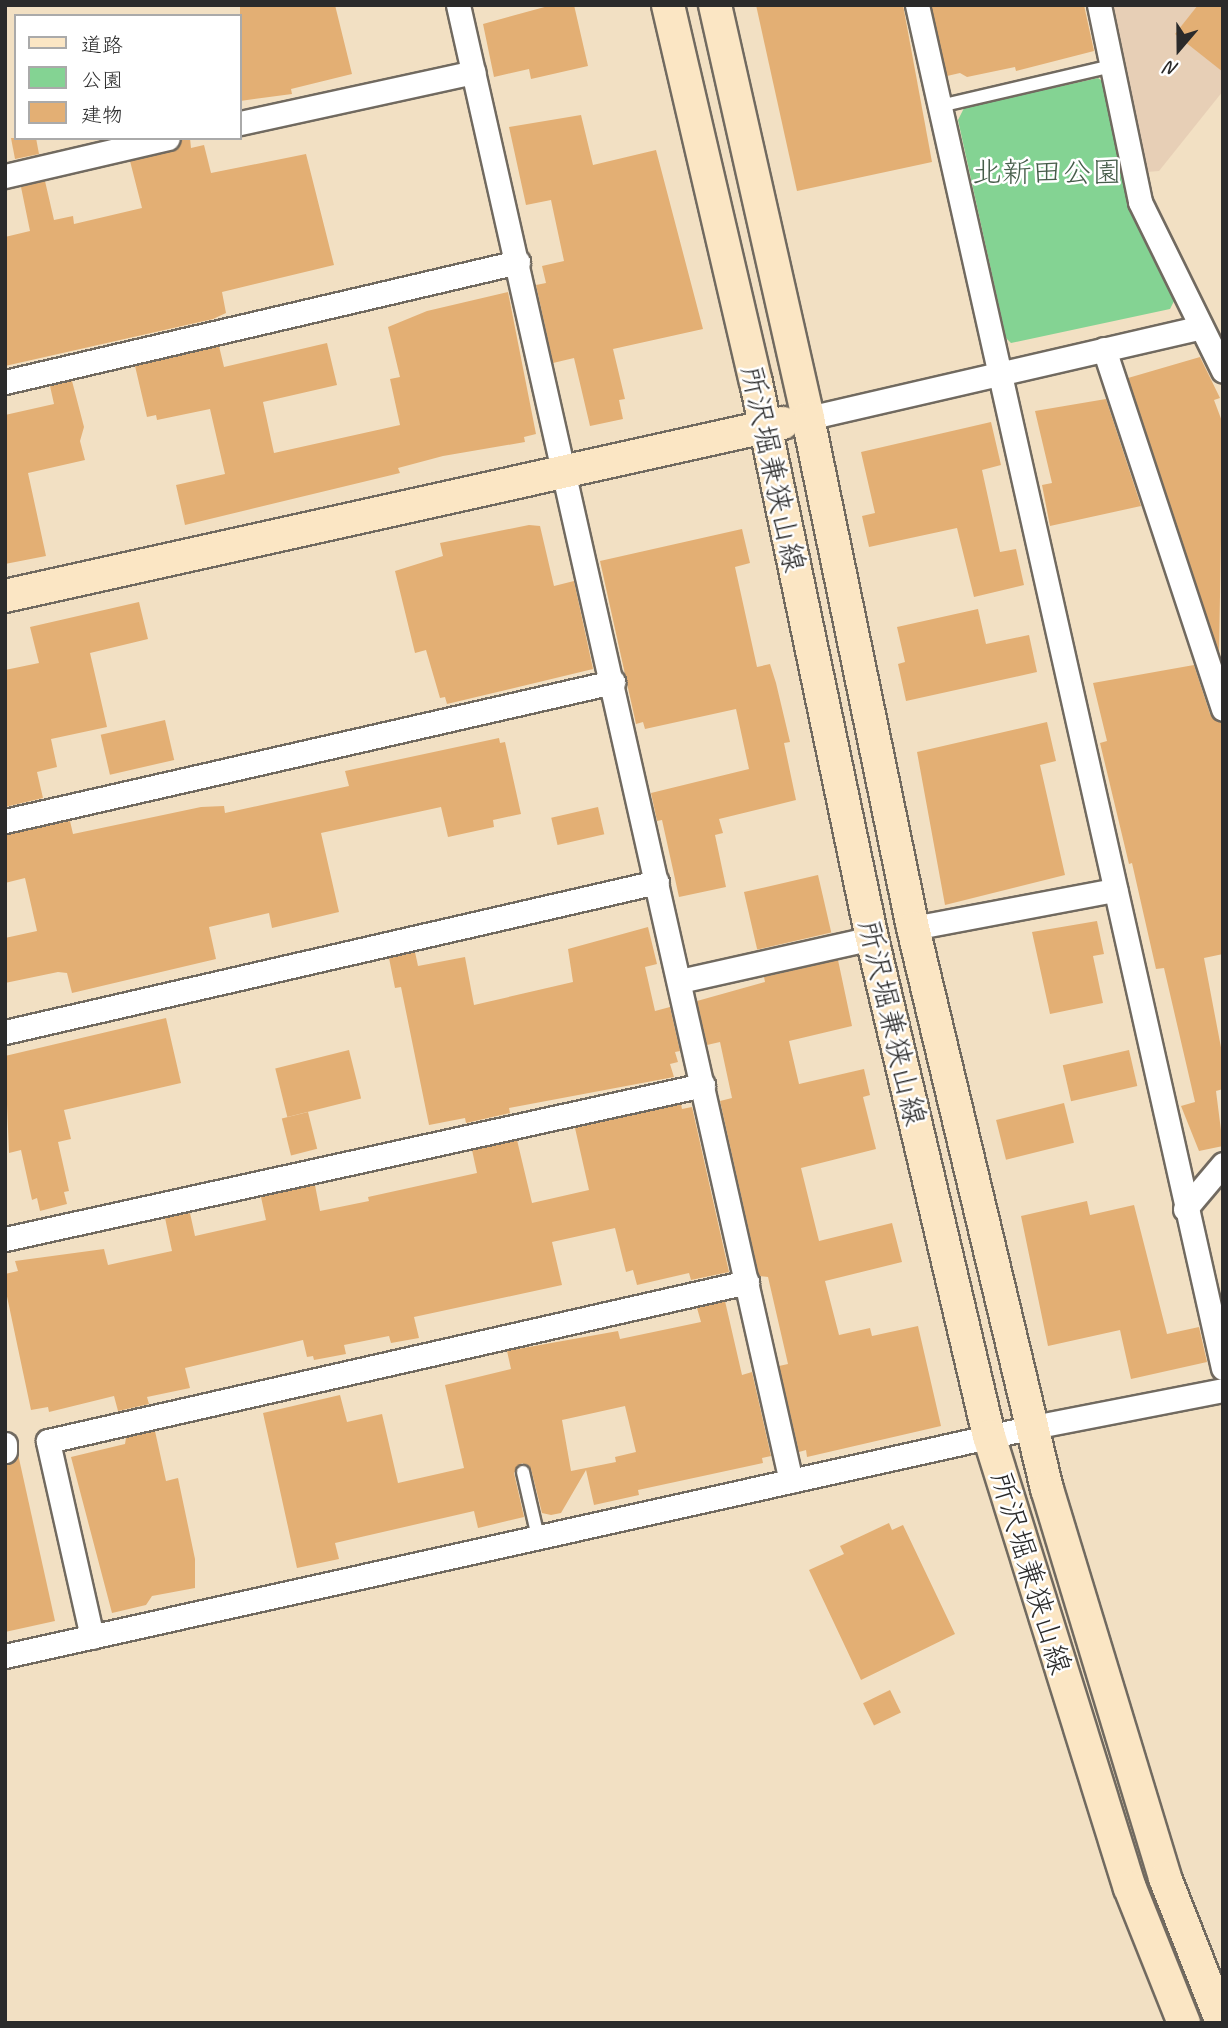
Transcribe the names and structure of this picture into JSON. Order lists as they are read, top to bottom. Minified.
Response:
{"streets":{"main road":["所沢堀兼狭山線"]},"parks":["北新田公園"],"legend":["道路","公園","建物"],"north":"bottom"}
